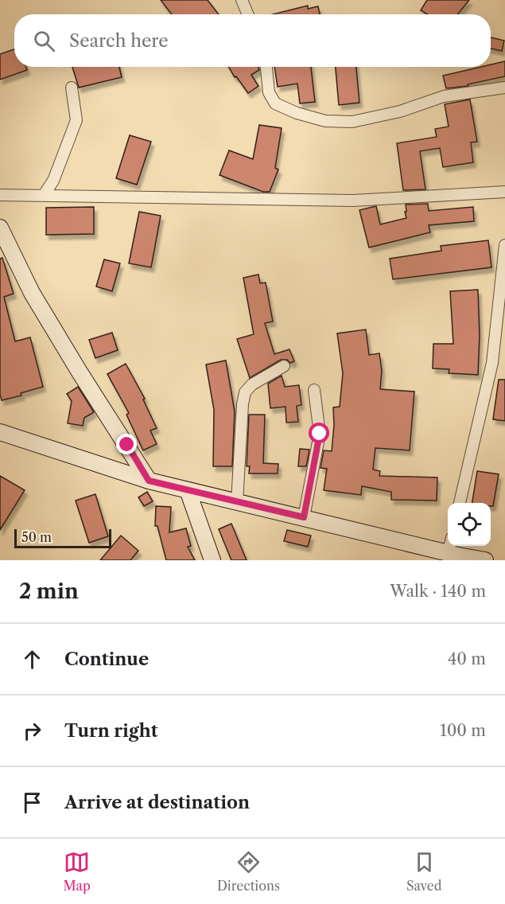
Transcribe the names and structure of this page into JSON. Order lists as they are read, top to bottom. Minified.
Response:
{"scale_bar":"50 m","page":{"search":"Search here","scale":"50 m","heading":["2 min","Walk · 140 m"],"list":[["Continue","40 m"],["Turn right","100 m"],"Arrive at destination"],"nav":["Map","Directions","Saved"]}}
